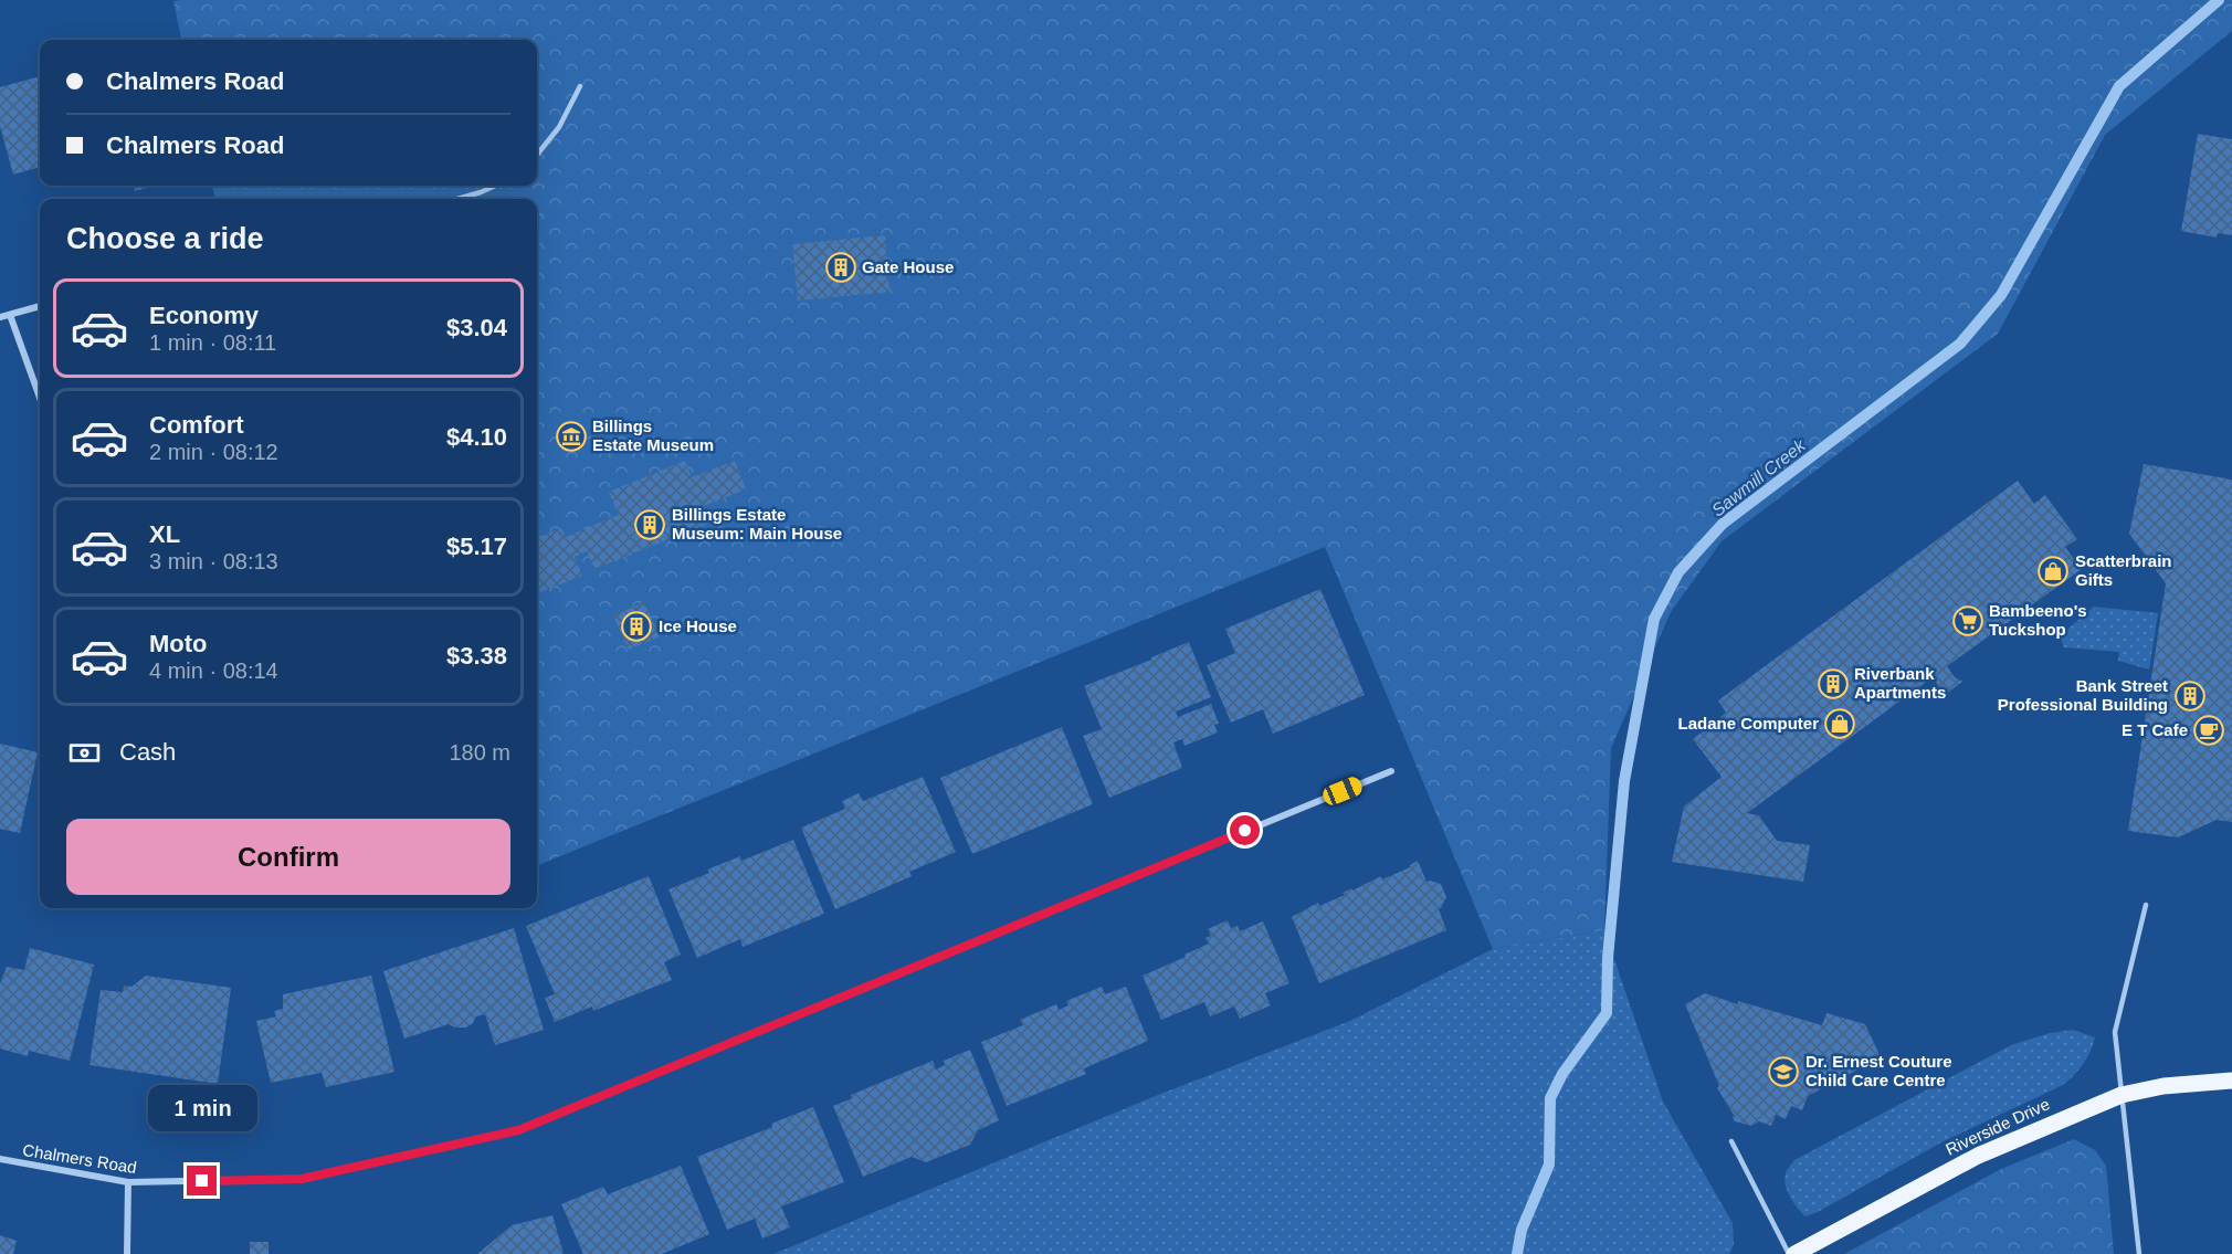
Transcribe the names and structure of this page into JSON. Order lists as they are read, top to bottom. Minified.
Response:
{"streets":{"main road":["Riverside Drive"],"street":["Chalmers Road"]},"water":["Sawmill Creek"],"places":{"building":["Gate House","Billings Estate Museum: Main House","Ice House","Riverbank Apartments","Bank Street Professional Building"],"museum":["Billings Estate Museum"],"shop":["Scatterbrain Gifts","Ladane Computer"],"supermarket":["Bambeeno's Tuckshop"],"cafe":["E T Cafe"],"school or university":["Dr. Ernest Couture Child Care Centre"]},"page":{"banner":["Chalmers Road","Chalmers Road"],"heading":"Choose a ride","list":[{"name":"Economy","note":"1 min · 08:11","value":"$3.04"},{"name":"Comfort","note":"2 min · 08:12","value":"$4.10"},{"name":"XL","note":"3 min · 08:13","value":"$5.17"},{"name":"Moto","note":"4 min · 08:14","value":"$3.38"}],"pay":["Cash","180 m"],"buttons":"Confirm","bubble":"1 min"}}
